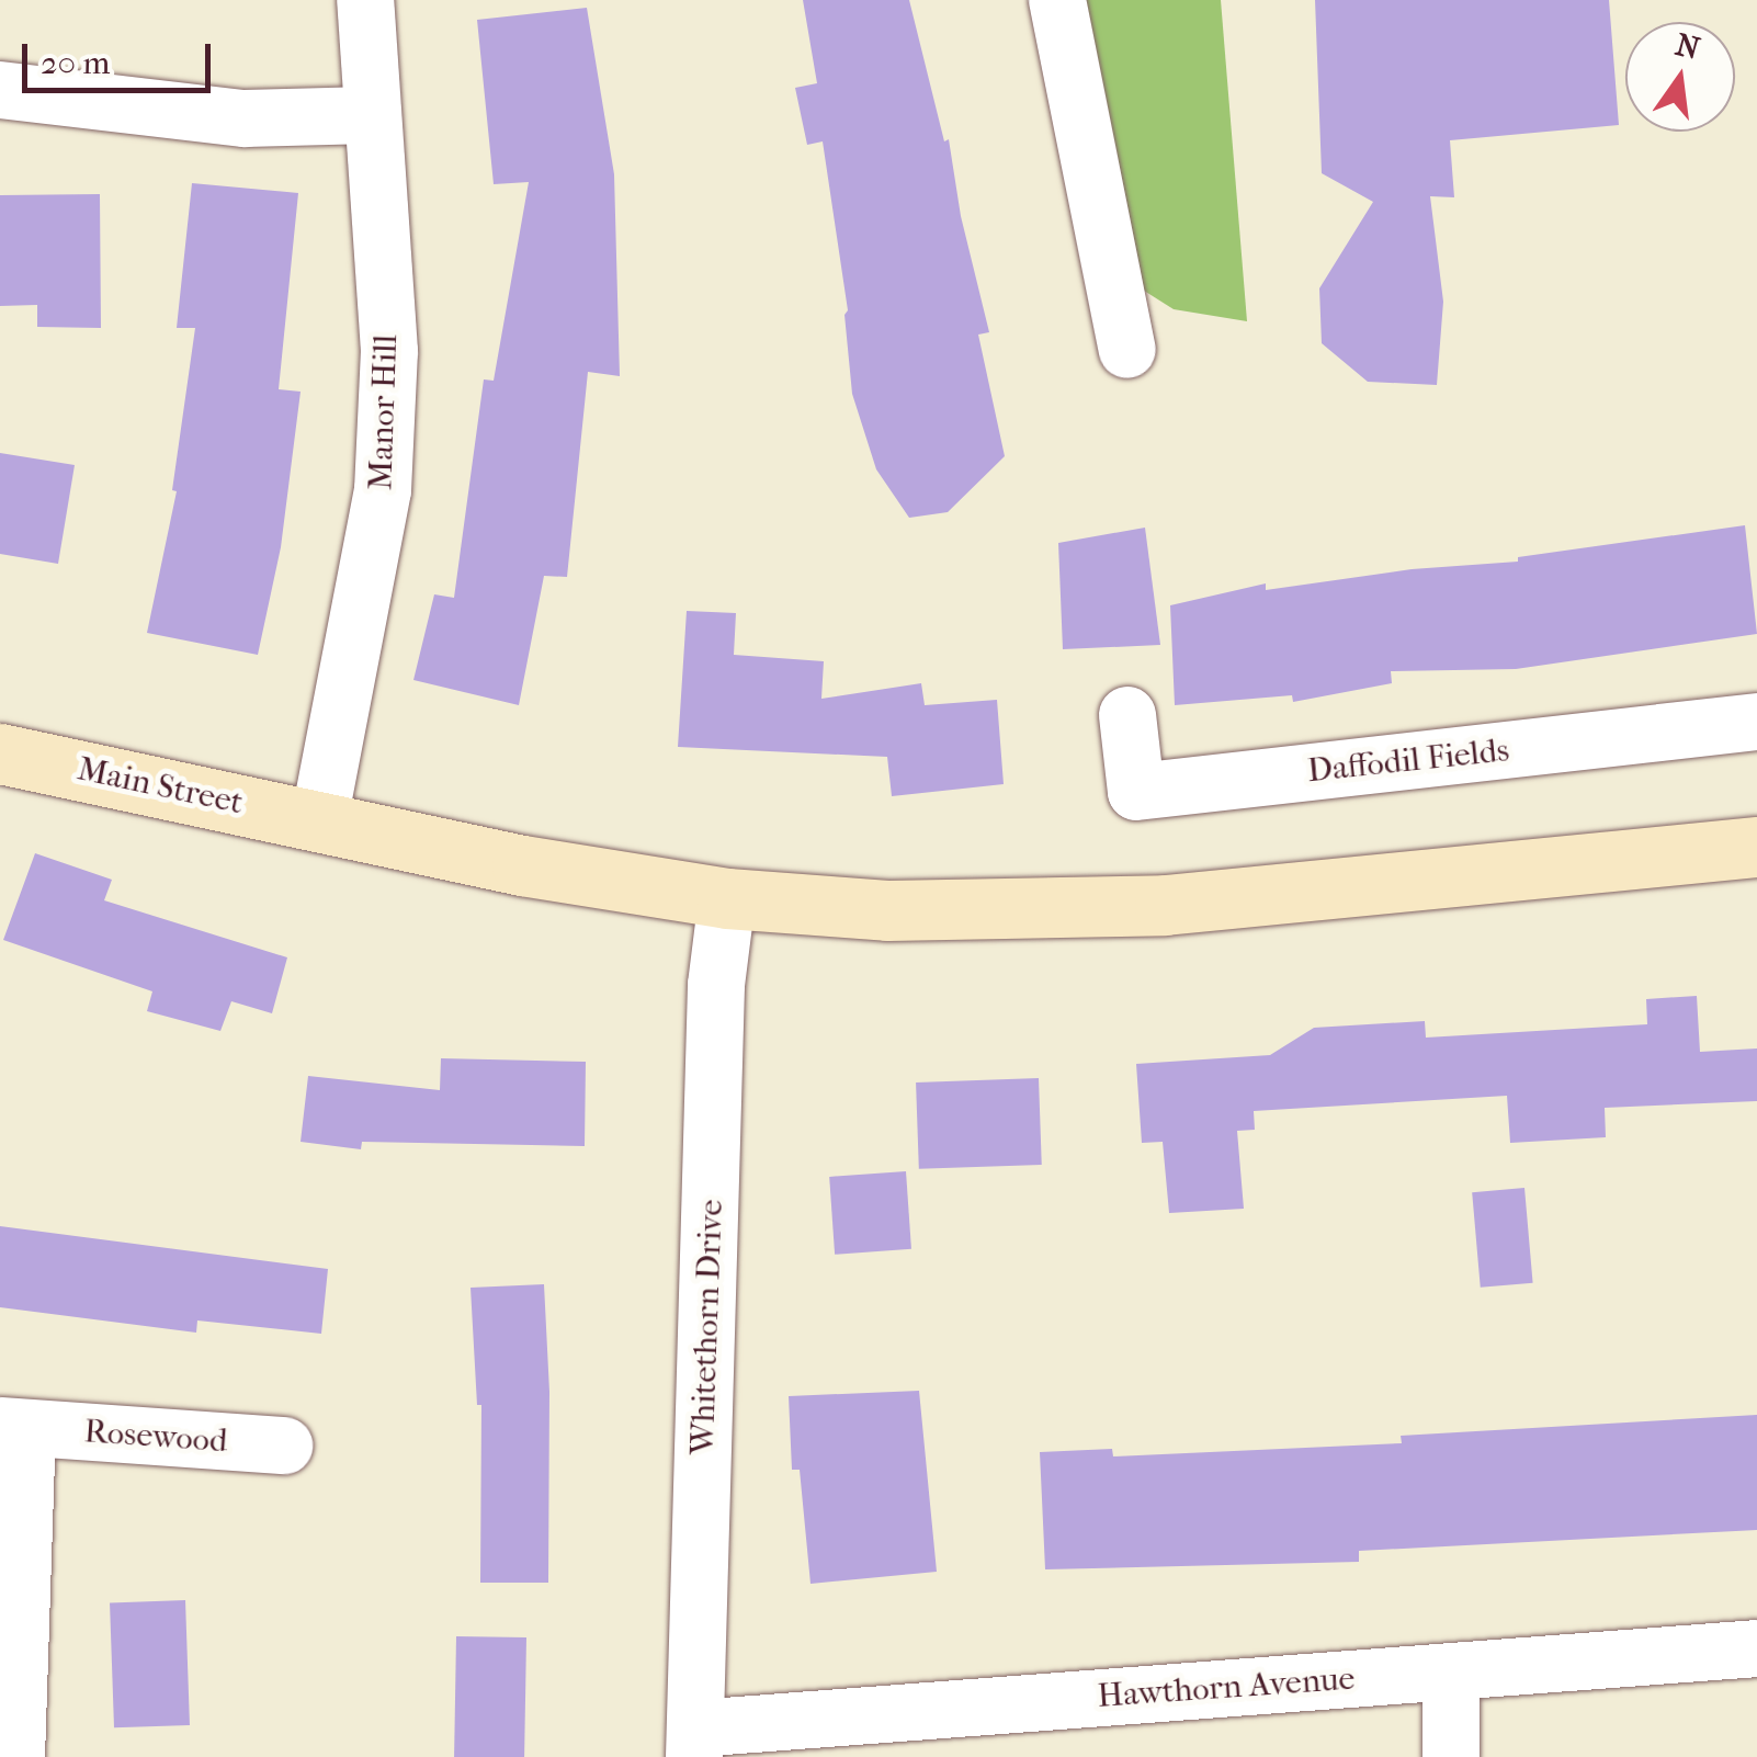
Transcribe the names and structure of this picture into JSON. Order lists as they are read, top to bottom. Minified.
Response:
{"streets":{"main road":["Main Street"],"street":["Manor Hill","Daffodil Fields","Whitethorn Drive","Rosewood","Hawthorn Avenue"]},"crossings":[["Manor Hill","Main Street"],["Main Street","Whitethorn Drive"],["Whitethorn Drive","Hawthorn Avenue"]],"scale_bar":"20 m","north":"top"}
